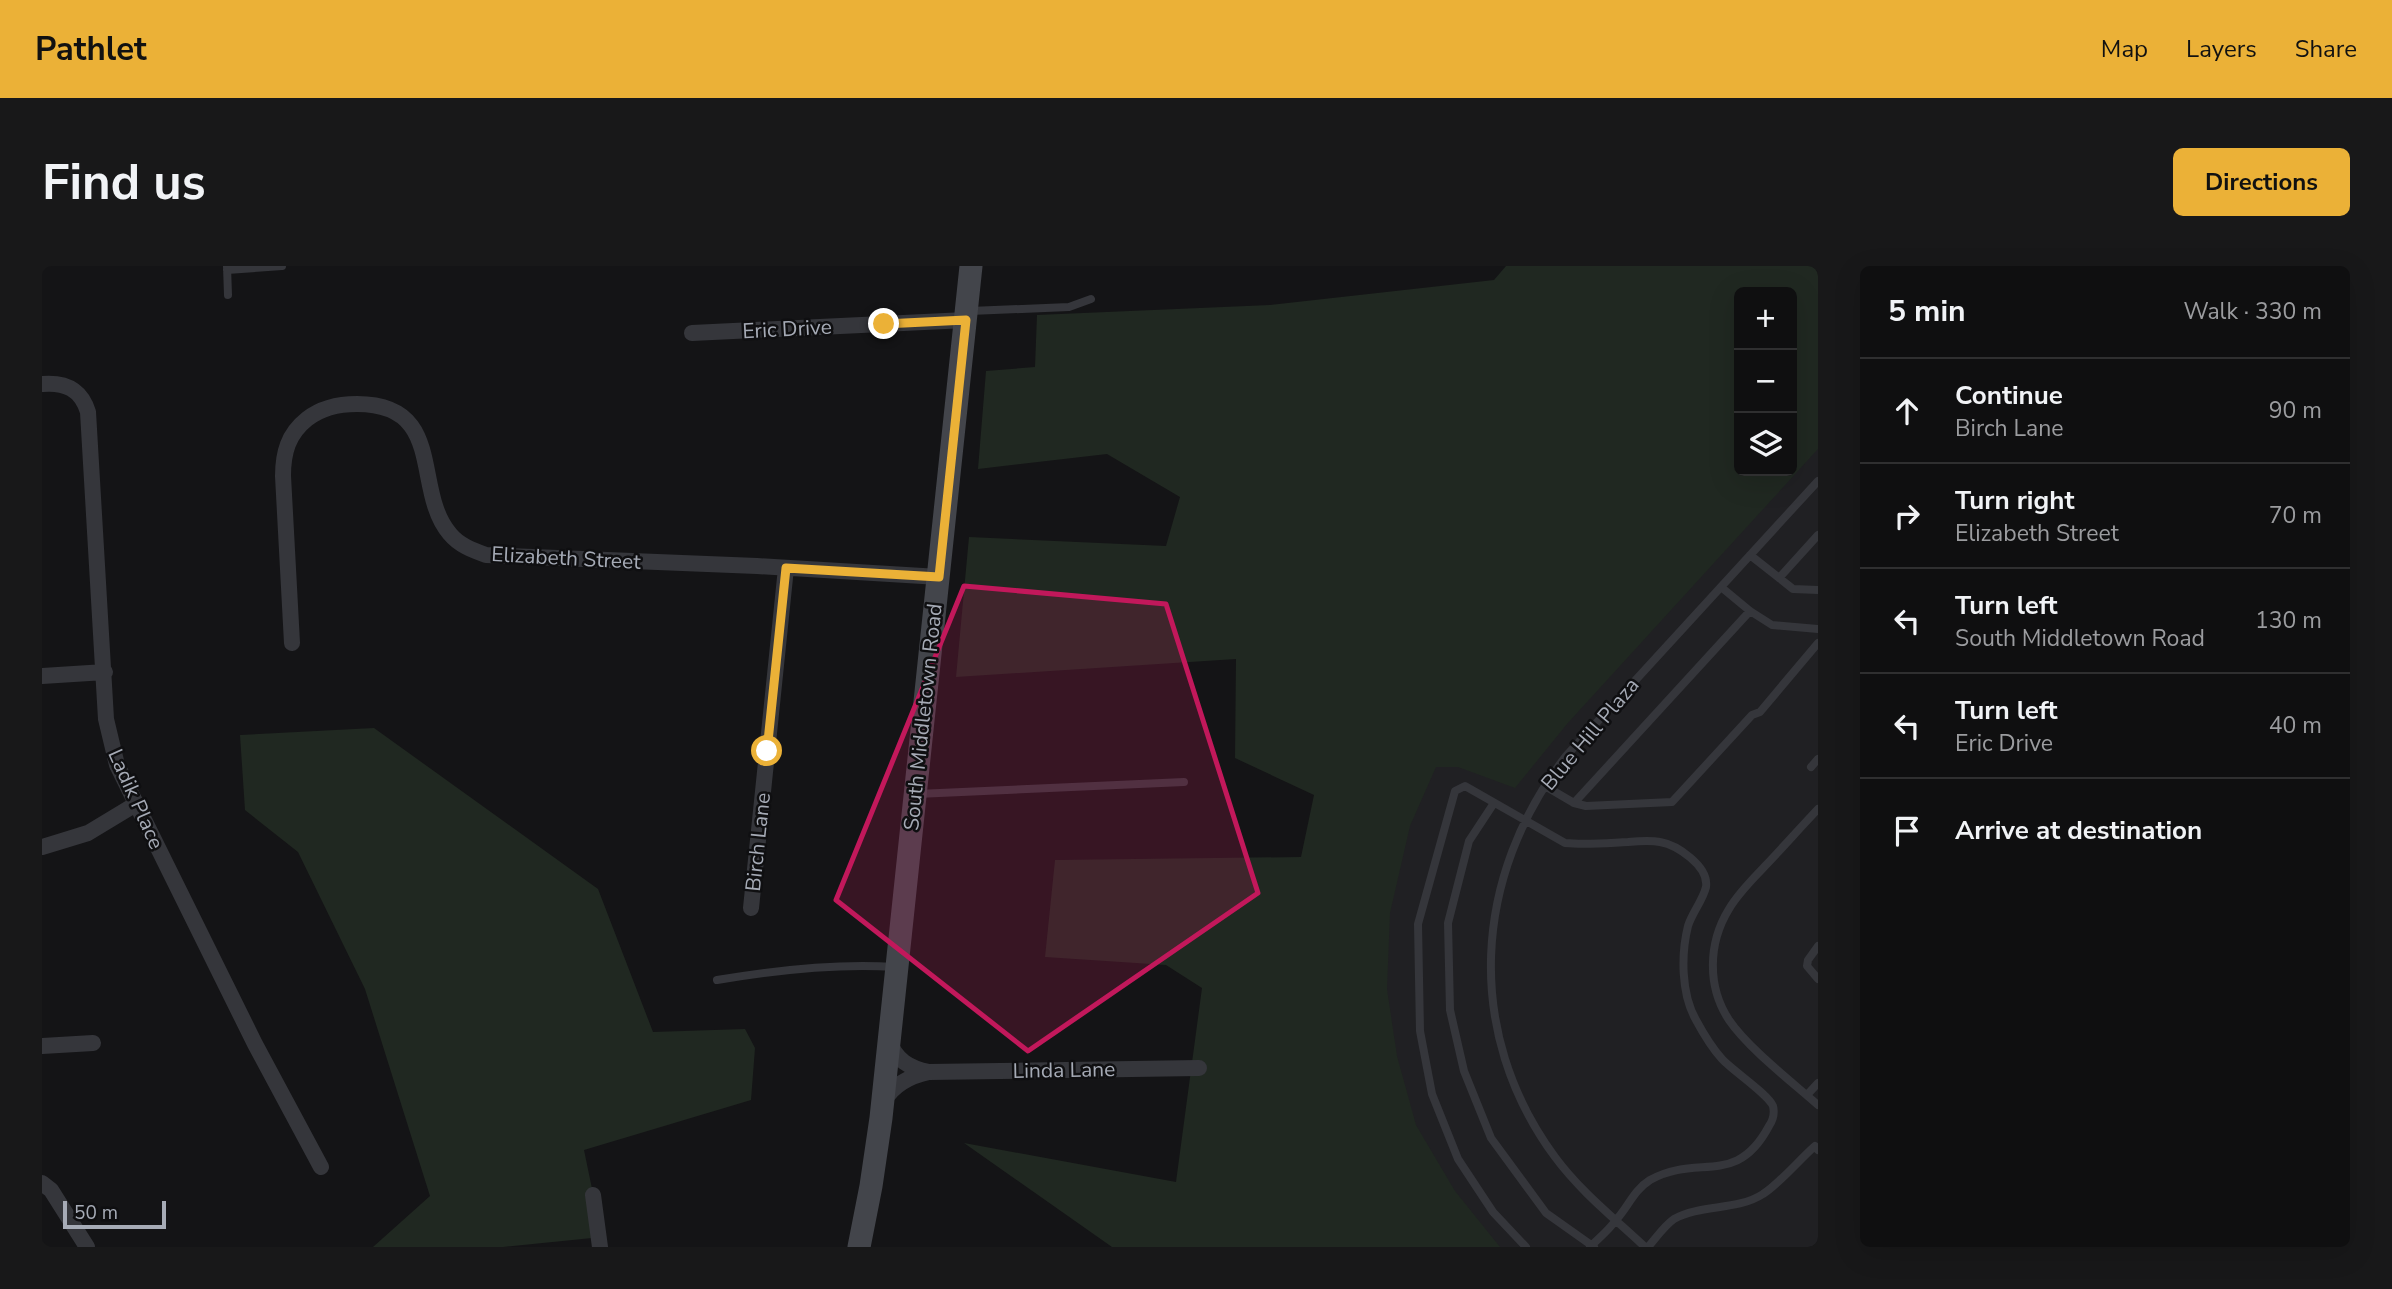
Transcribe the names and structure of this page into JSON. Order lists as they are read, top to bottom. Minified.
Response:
{"streets":{"street":["Eric Drive","Elizabeth Street","South Middletown Road","Ladik Place","Birch Lane","Linda Lane"],"lane":["Blue Hill Plaza"]},"crossings":[["Eric Drive","South Middletown Road"],["Elizabeth Street","South Middletown Road"],["Elizabeth Street","Birch Lane"],["South Middletown Road","Linda Lane"]],"scale_bar":"50 m","page":{"header":"Pathlet","nav":["Map","Layers","Share"],"buttons":"Directions","title":"Find us","heading":["5 min","Walk · 330 m"],"map_buttons":["+","−"],"list":[["Continue","Birch Lane","90 m"],["Turn right","Elizabeth Street","70 m"],["Turn left","South Middletown Road","130 m"],["Turn left","Eric Drive","40 m"],"Arrive at destination"],"scale":"50 m"}}
